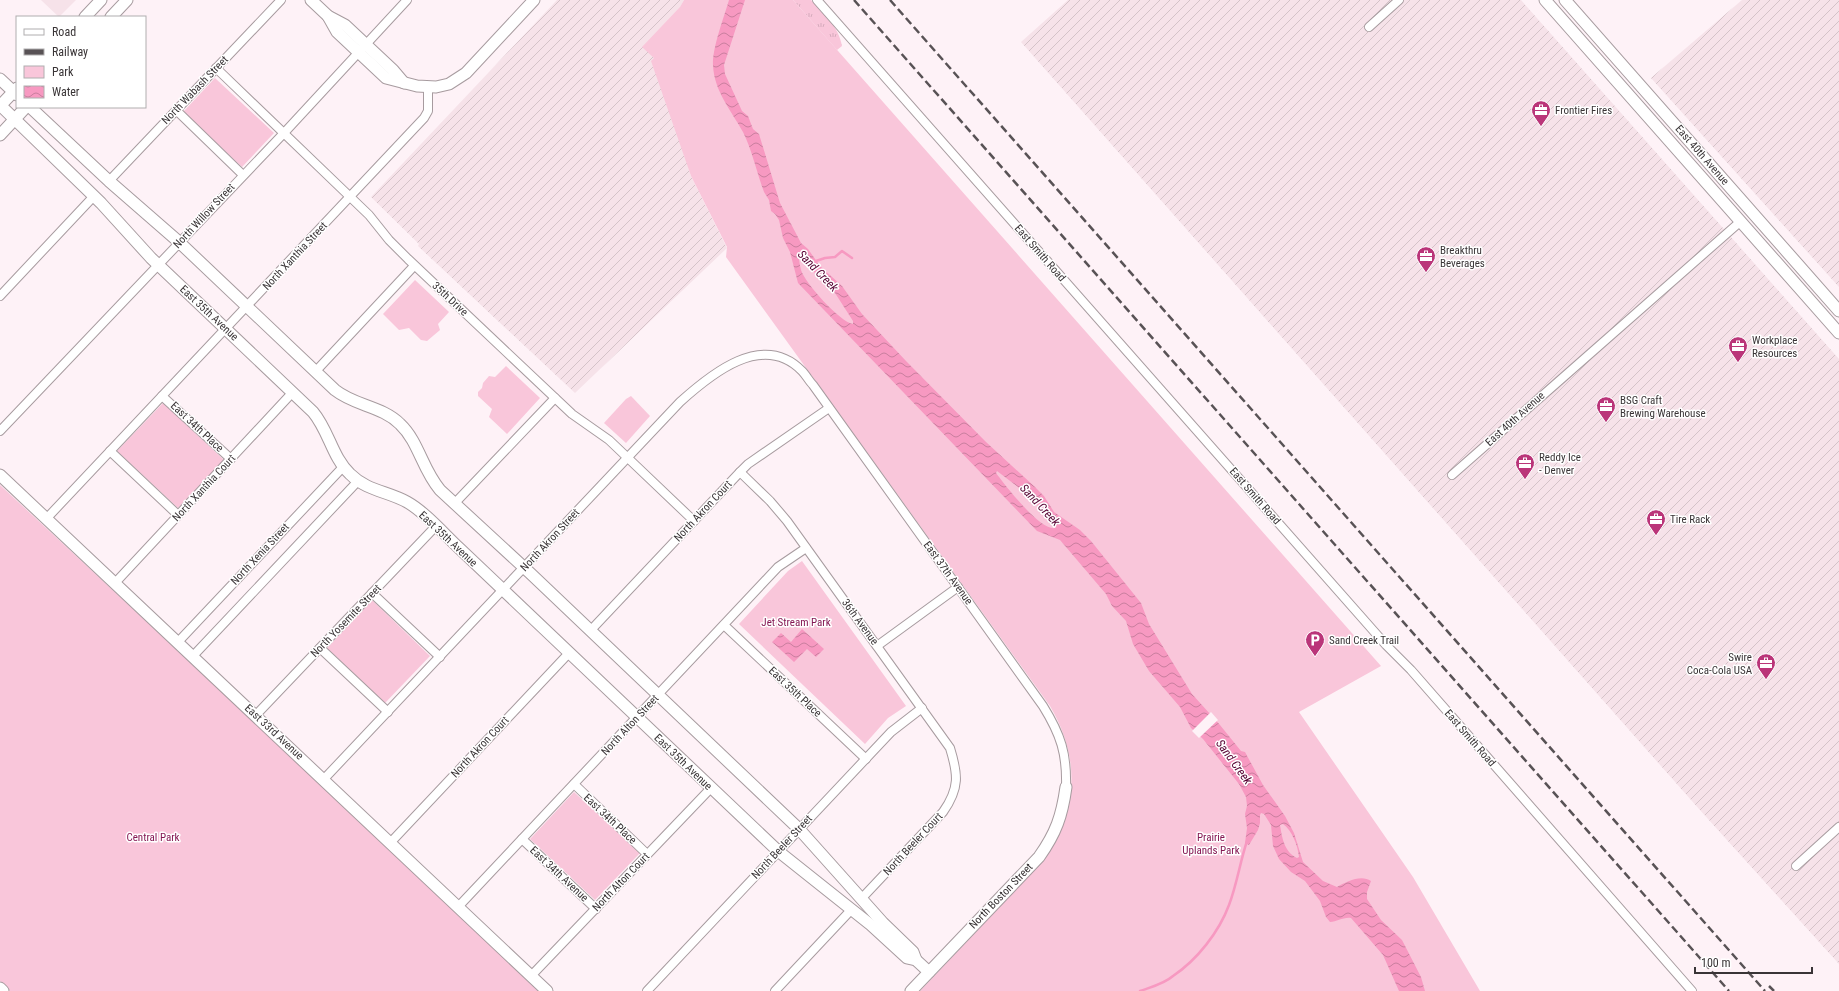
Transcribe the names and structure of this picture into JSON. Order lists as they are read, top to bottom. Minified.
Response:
{"streets":{"street":["North Wabash Street","East 40th Avenue","North Willow Street","East Smith Road","North Xanthia Street","35th Drive","East 35th Avenue","East 34th Place","North Xanthia Court","North Akron Court","North Akron Street","North Xenia Street","East 37th Avenue","North Yosemite Street","36th Avenue","East 35th Place","North Alton Street","East 33rd Avenue","North Beeler Court","North Beeler Street","East 34th Avenue","North Alton Court","North Boston Street"]},"crossings":[["North Wabash Street","35th Drive"],["North Wabash Street","East 35th Avenue"],["North Willow Street","35th Drive"],["North Willow Street","East 35th Avenue"],["North Xanthia Street","35th Drive"],["North Xanthia Street","East 35th Avenue"],["North Xanthia Street","East 34th Place"],["North Xanthia Street","East 33rd Avenue"],["35th Drive","North Akron Court"],["35th Drive","North Akron Street"],["East 35th Avenue","North Xanthia Court"],["East 35th Avenue","North Akron Court"],["East 35th Avenue","North Akron Street"],["East 35th Avenue","North Xenia Street"],["East 35th Avenue","North Yosemite Street"],["East 35th Avenue","North Alton Street"],["East 35th Avenue","North Beeler Court"],["East 35th Avenue","North Beeler Street"],["East 35th Avenue","North Alton Court"],["East 35th Avenue","North Boston Street"],["East 34th Place","North Xanthia Court"],["East 34th Place","North Alton Street"],["East 34th Place","North Alton Court"],["North Xanthia Court","East 33rd Avenue"],["North Akron Court","East 37th Avenue"],["North Akron Court","36th Avenue"],["North Akron Court","East 33rd Avenue"],["North Akron Street","East 37th Avenue"],["North Akron Street","East 33rd Avenue"],["North Xenia Street","East 33rd Avenue"],["East 37th Avenue","North Boston Street"],["North Yosemite Street","East 33rd Avenue"],["36th Avenue","North Alton Street"],["36th Avenue","North Beeler Court"],["36th Avenue","North Beeler Street"],["East 35th Place","North Alton Street"],["East 35th Place","North Beeler Street"],["North Alton Street","East 33rd Avenue"],["North Alton Street","East 34th Avenue"],["East 33rd Avenue","North Alton Court"],["East 34th Avenue","North Alton Court"]],"water":["Sand Creek"],"parks":["Jet Stream Park","Central Park","Prairie Uplands Park"],"places":{"office":["Frontier Fires","Breakthru Beverages","Workplace Resources","BSG Craft Brewing Warehouse","Reddy Ice - Denver","Tire Rack","Swire Coca-Cola USA"],"parking":["Sand Creek Trail"]},"legend":["Road","Railway","Park","Water"],"scale_bar":"100 m"}
